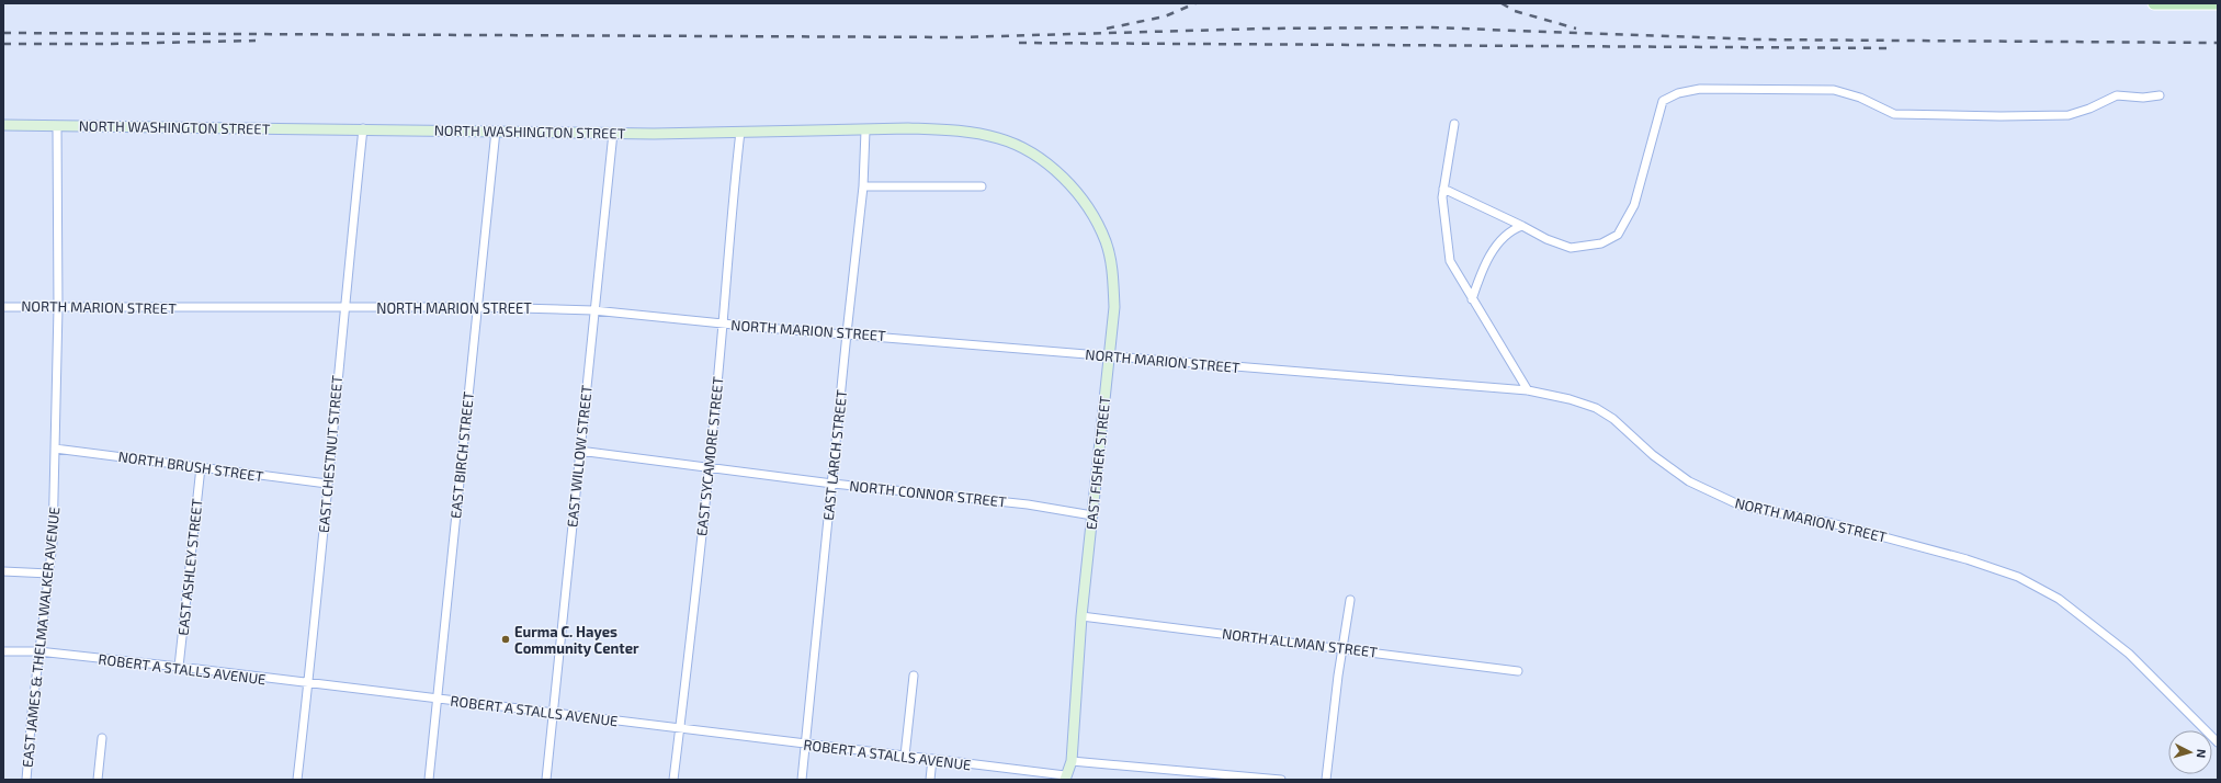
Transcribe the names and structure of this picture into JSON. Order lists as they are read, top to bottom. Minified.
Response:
{"streets":{"street":["NORTH WASHINGTON STREET","NORTH MARION STREET","EAST CHESTNUT STREET","EAST BIRCH STREET","EAST LARCH STREET","EAST WILLOW STREET","EAST SYCAMORE STREET","EAST FISHER STREET","NORTH BRUSH STREET","NORTH CONNOR STREET","EAST ASHLEY STREET","EAST JAMES & THELMA WALKER AVENUE","NORTH ALLMAN STREET","ROBERT A STALLS AVENUE"]},"crossings":[["NORTH WASHINGTON STREET","EAST CHESTNUT STREET"],["NORTH WASHINGTON STREET","EAST BIRCH STREET"],["NORTH WASHINGTON STREET","EAST LARCH STREET"],["NORTH WASHINGTON STREET","EAST WILLOW STREET"],["NORTH WASHINGTON STREET","EAST SYCAMORE STREET"],["NORTH WASHINGTON STREET","EAST FISHER STREET"],["NORTH WASHINGTON STREET","EAST JAMES & THELMA WALKER AVENUE"],["NORTH MARION STREET","EAST CHESTNUT STREET"],["NORTH MARION STREET","EAST BIRCH STREET"],["NORTH MARION STREET","EAST LARCH STREET"],["NORTH MARION STREET","EAST WILLOW STREET"],["NORTH MARION STREET","EAST SYCAMORE STREET"],["NORTH MARION STREET","EAST FISHER STREET"],["NORTH MARION STREET","EAST JAMES & THELMA WALKER AVENUE"],["EAST CHESTNUT STREET","NORTH BRUSH STREET"],["EAST CHESTNUT STREET","ROBERT A STALLS AVENUE"],["EAST BIRCH STREET","ROBERT A STALLS AVENUE"],["EAST LARCH STREET","NORTH CONNOR STREET"],["EAST LARCH STREET","ROBERT A STALLS AVENUE"],["EAST WILLOW STREET","NORTH CONNOR STREET"],["EAST WILLOW STREET","ROBERT A STALLS AVENUE"],["EAST SYCAMORE STREET","NORTH CONNOR STREET"],["EAST SYCAMORE STREET","ROBERT A STALLS AVENUE"],["EAST FISHER STREET","NORTH CONNOR STREET"],["EAST FISHER STREET","NORTH ALLMAN STREET"],["EAST FISHER STREET","ROBERT A STALLS AVENUE"],["NORTH BRUSH STREET","EAST ASHLEY STREET"],["NORTH BRUSH STREET","EAST JAMES & THELMA WALKER AVENUE"],["EAST ASHLEY STREET","ROBERT A STALLS AVENUE"],["EAST JAMES & THELMA WALKER AVENUE","ROBERT A STALLS AVENUE"]],"places":["Eurma C. Hayes Community Center"],"north":"right"}
